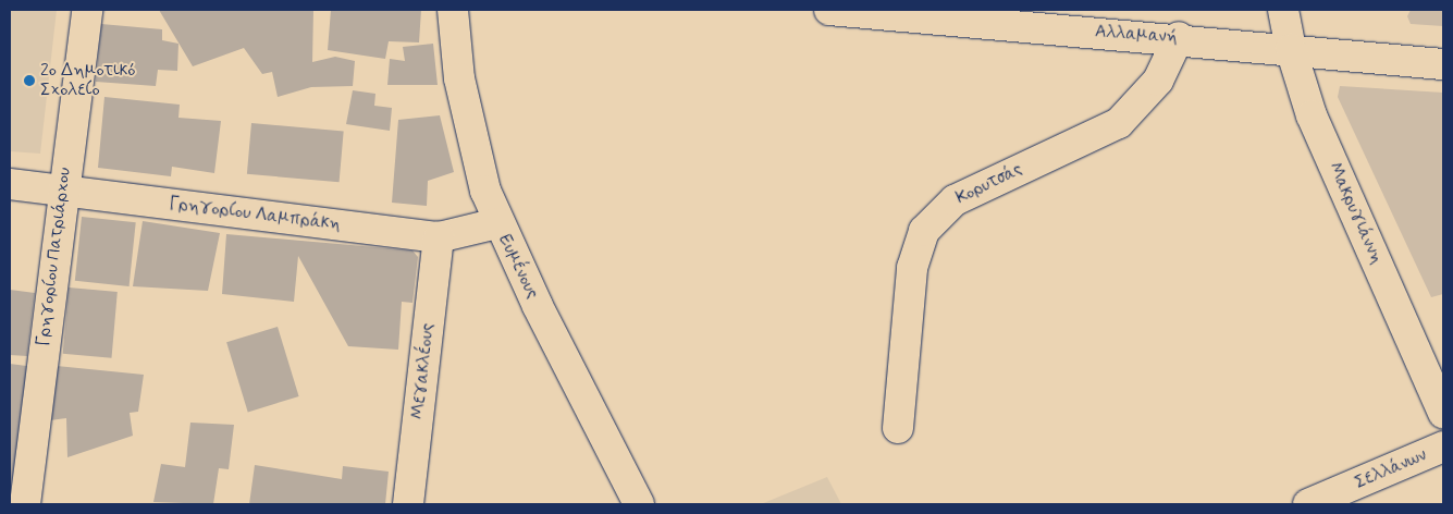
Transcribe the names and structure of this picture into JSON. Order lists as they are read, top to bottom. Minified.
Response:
{"streets":{"street":["Αλλαμανή","Κορυτσάς","Μακρυγιάννη","Γρηγορίου Λαμπράκη","Γρηγορίου Πατριάρχου","Ευμένους","Μεγακλέους","Σελλάνων"]},"crossings":[["Αλλαμανή","Κορυτσάς"],["Αλλαμανή","Μακρυγιάννη"],["Γρηγορίου Λαμπράκη","Γρηγορίου Πατριάρχου"],["Γρηγορίου Λαμπράκη","Ευμένους"],["Γρηγορίου Λαμπράκη","Μεγακλέους"]],"places":["2ο Δημοτικό Σχολείο"]}
